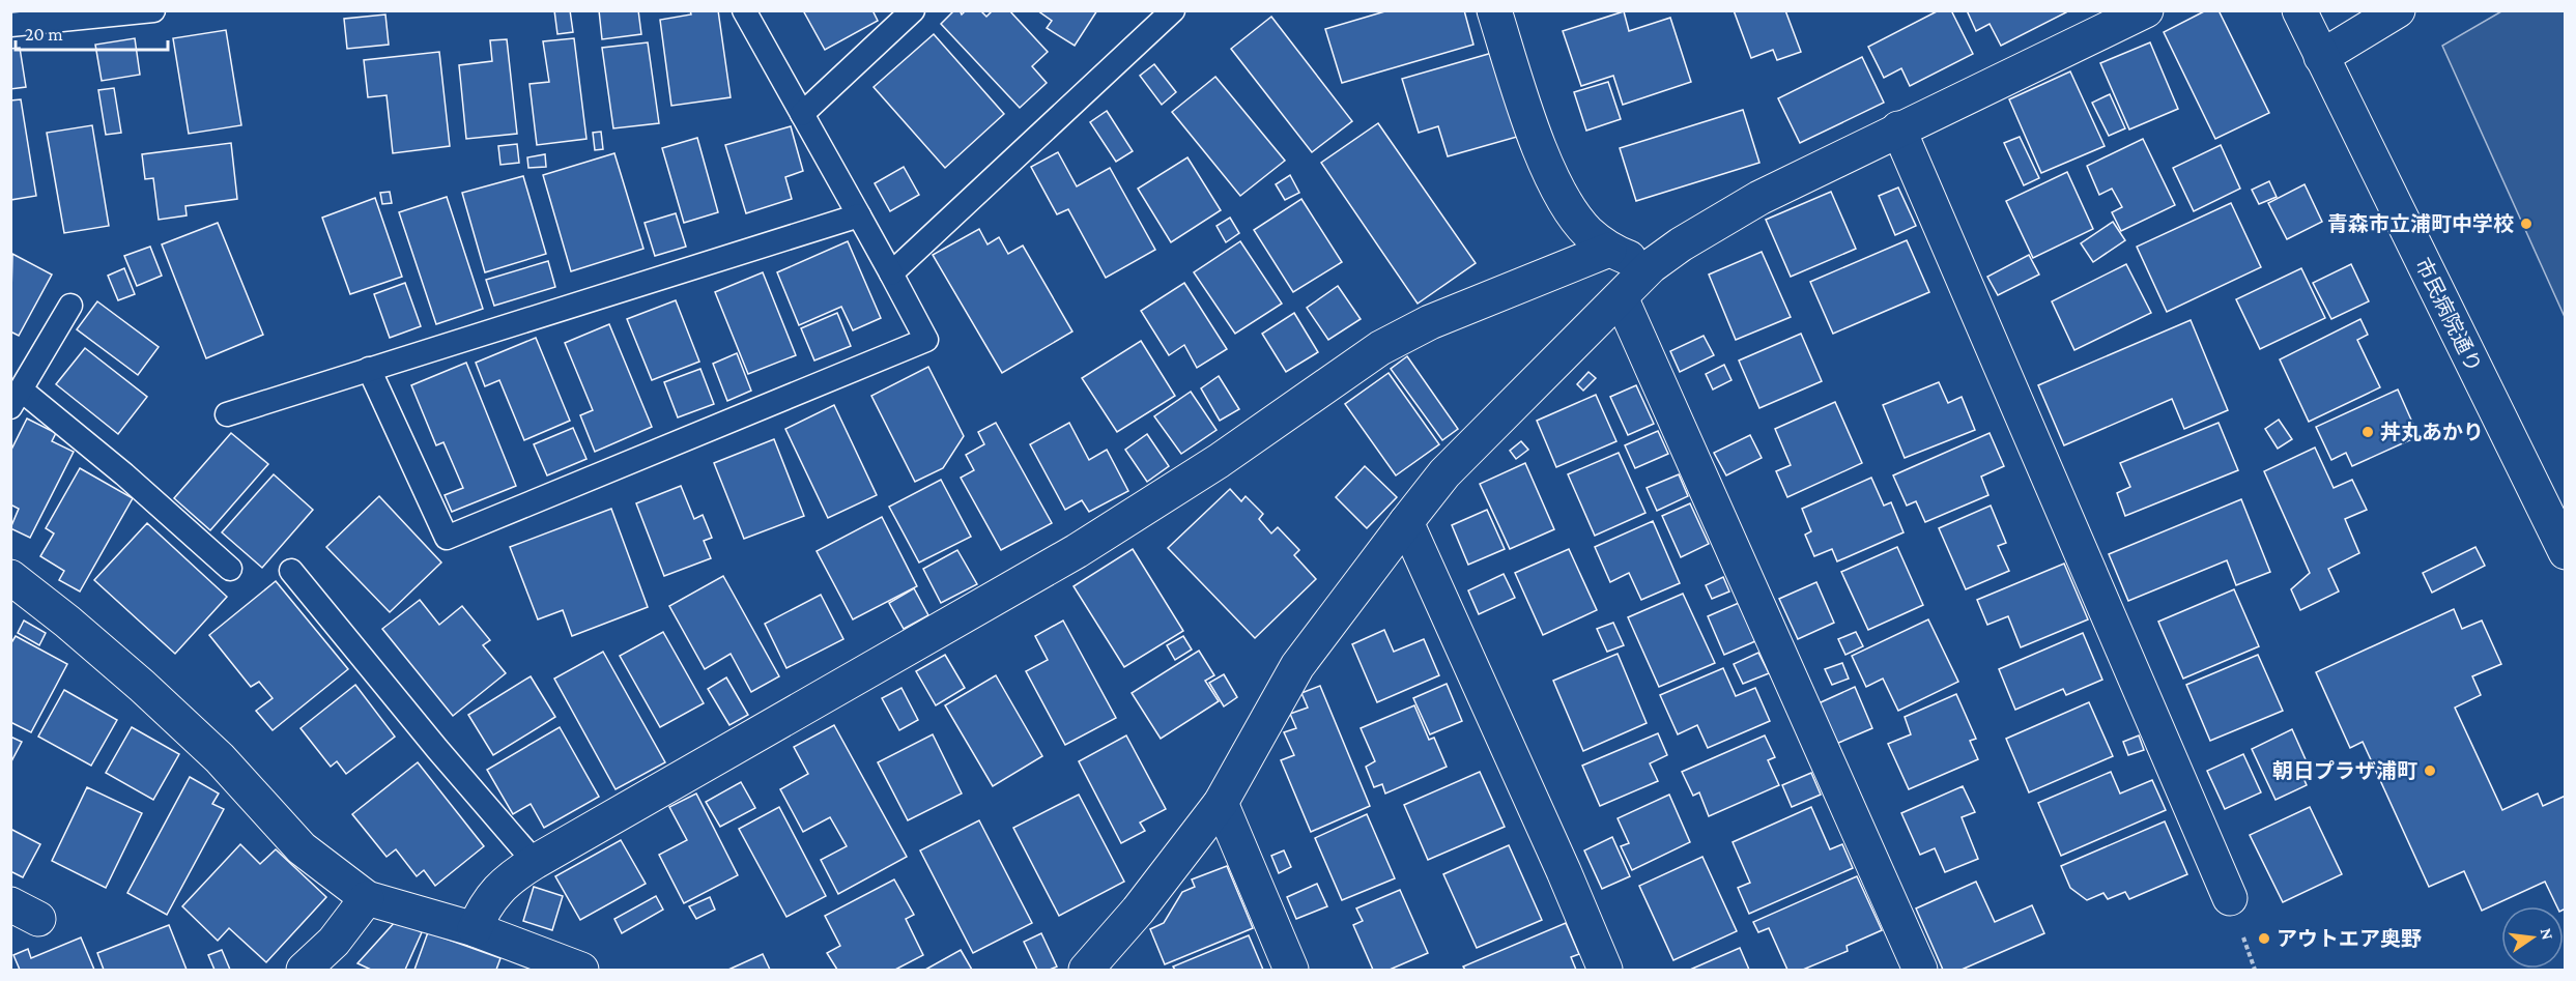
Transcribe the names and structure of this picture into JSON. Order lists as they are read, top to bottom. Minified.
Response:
{"streets":{"street":["市民病院通り"]},"places":["青森市立浦町中学校","丼丸あかり","朝日プラザ浦町","アウトエア奥野"],"scale_bar":"20 m","north":"right"}
